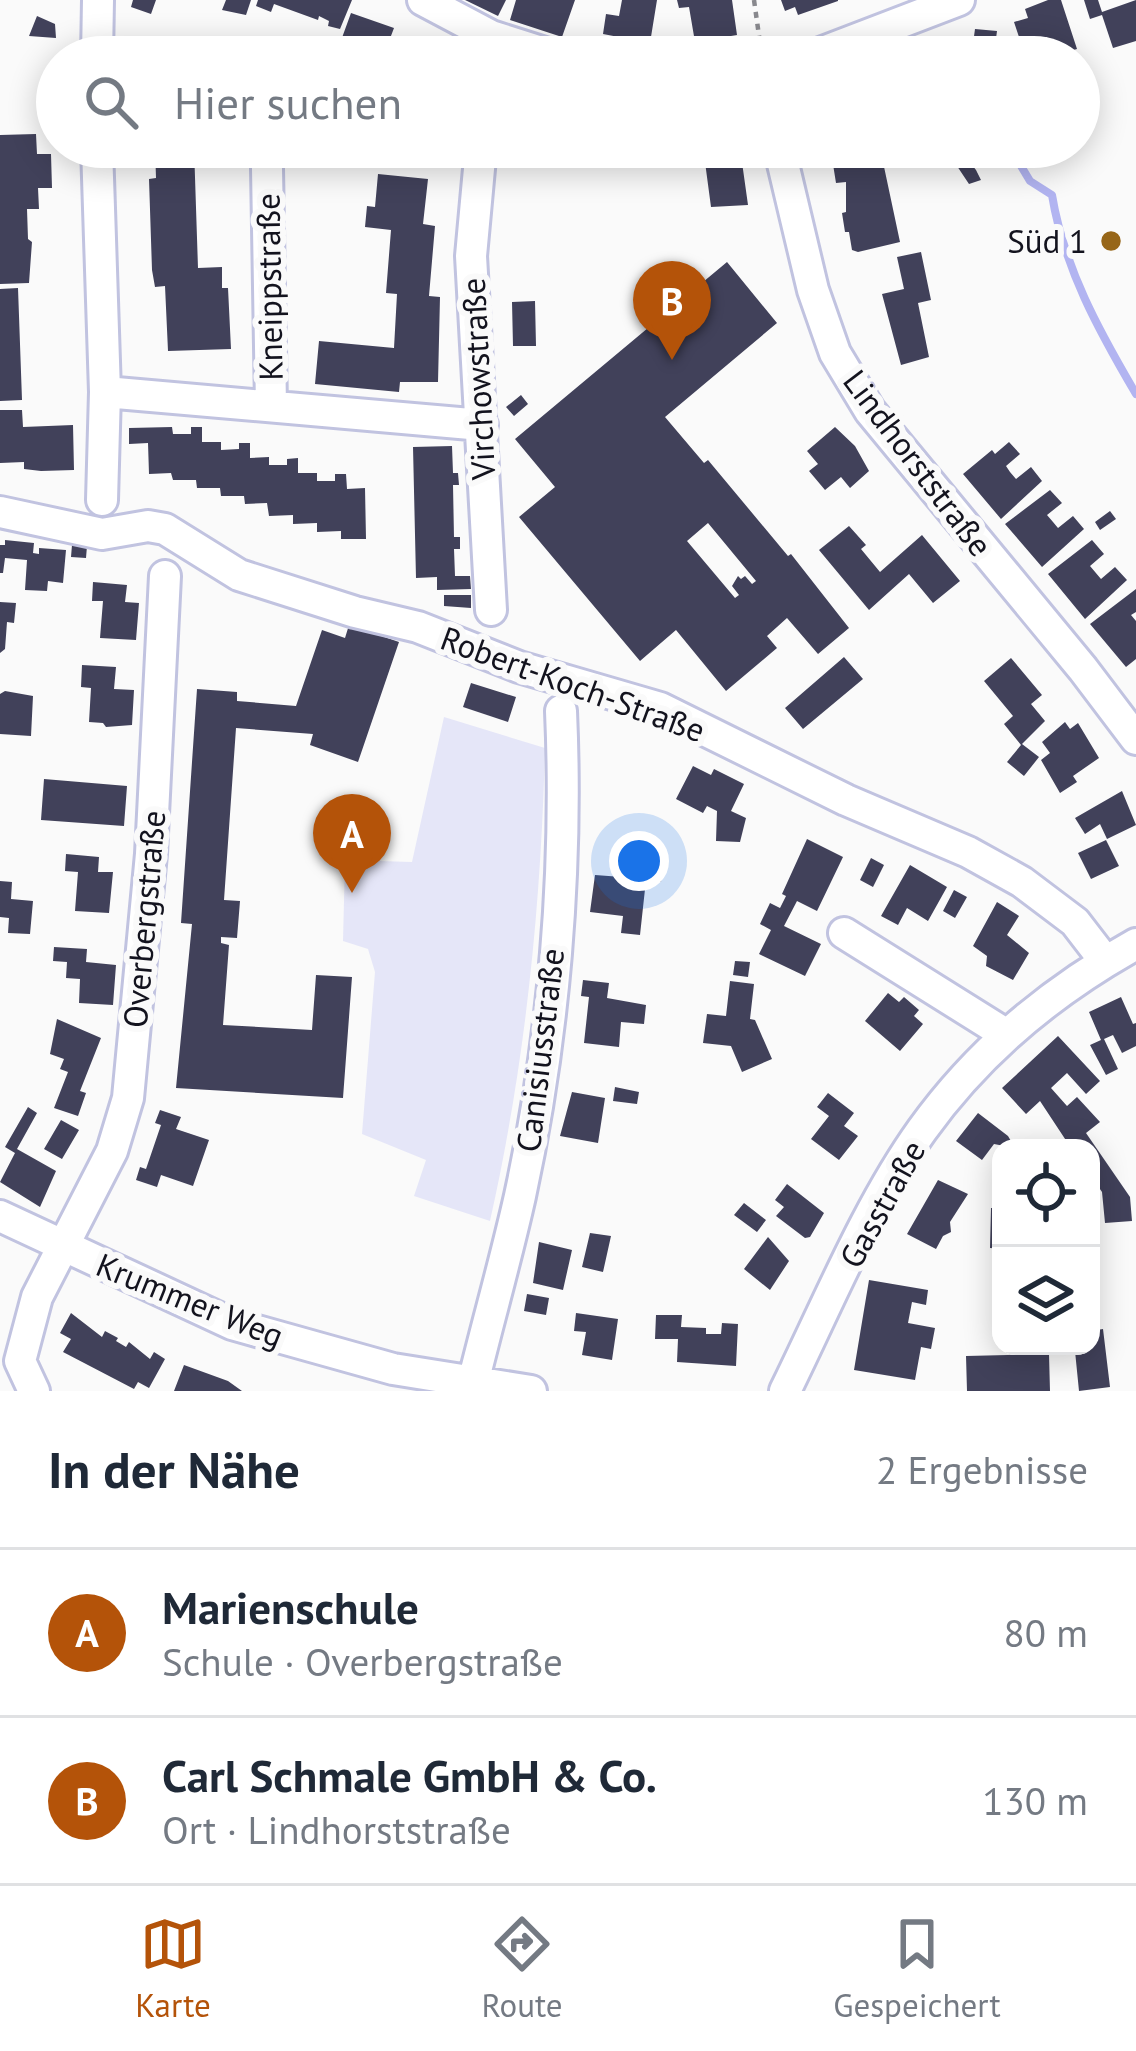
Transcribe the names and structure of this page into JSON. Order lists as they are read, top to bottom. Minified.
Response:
{"streets":{"street":["Kneippstraße","Virchowstraße","Lindhorststraße","Robert-Koch-Straße","Overbergstraße","Canisiusstraße","Gasstraße","Krummer Weg"]},"crossings":[["Kneippstraße","Virchowstraße"],["Robert-Koch-Straße","Gasstraße"],["Overbergstraße","Krummer Weg"],["Canisiusstraße","Krummer Weg"]],"places":["Süd 1"],"page":{"search":"Hier suchen","pins":["B","A"],"heading":["In der Nähe","2 Ergebnisse"],"list":[{"mark":"A","name":"Marienschule","note":"Schule · Overbergstraße","value":"80 m"},{"mark":"B","name":"Carl Schmale GmbH & Co.","note":"Ort · Lindhorststraße","value":"130 m"}],"nav":["Karte","Route","Gespeichert"]}}
